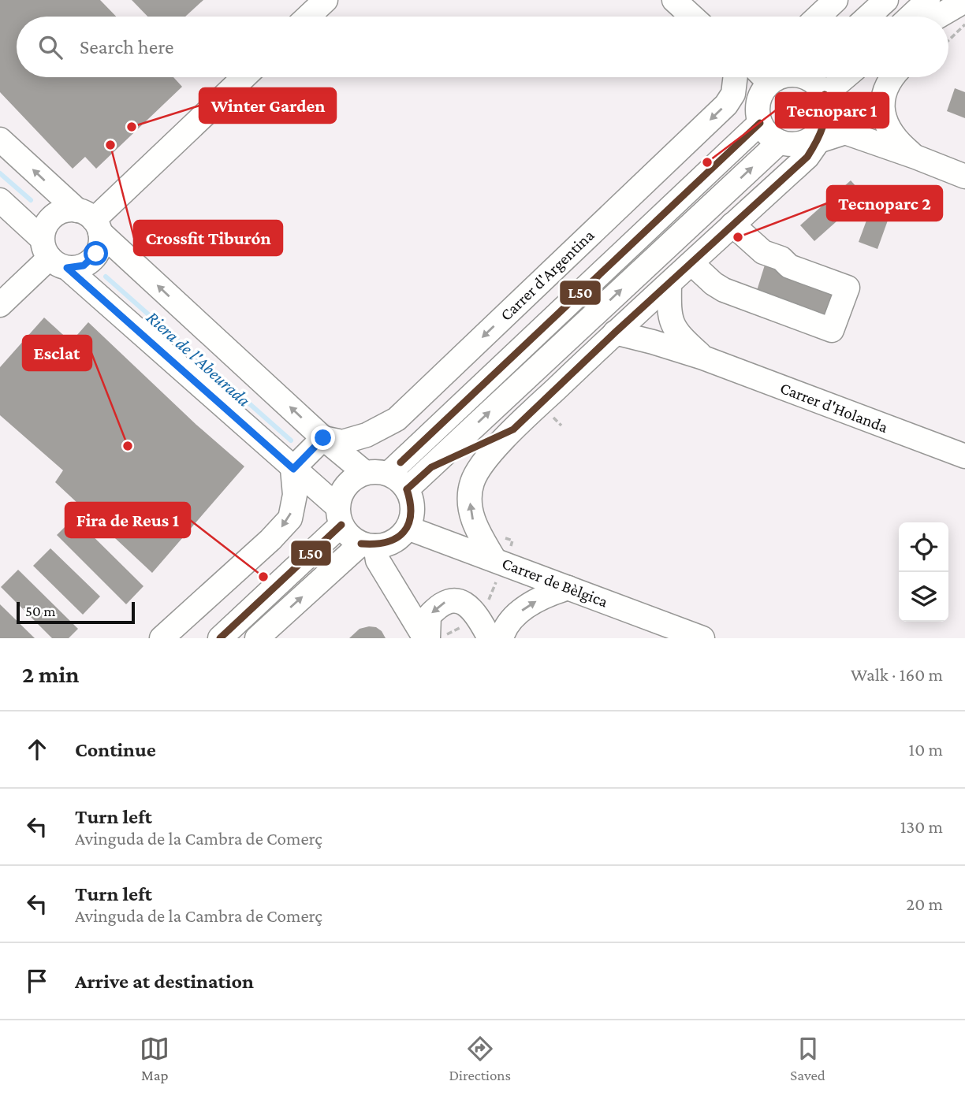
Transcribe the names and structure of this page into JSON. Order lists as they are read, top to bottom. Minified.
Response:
{"streets":{"street":["Carrer d'Argentina","Carrer d'Holanda","Carrer de Bèlgica"]},"water":["Riera de l'Abeurada"],"places":["Winter Garden","Crossfit Tiburón","Tecnoparc 1","Tecnoparc 2","Esclat","Fira de Reus 1"],"lines":["transit line L50"],"scale_bar":"50 m","page":{"search":"Search here","scale":"50 m","heading":["2 min","Walk · 160 m"],"list":[["Continue","10 m"],["Turn left","Avinguda de la Cambra de Comerç","130 m"],["Turn left","Avinguda de la Cambra de Comerç","20 m"],"Arrive at destination"],"nav":["Map","Directions","Saved"]}}
